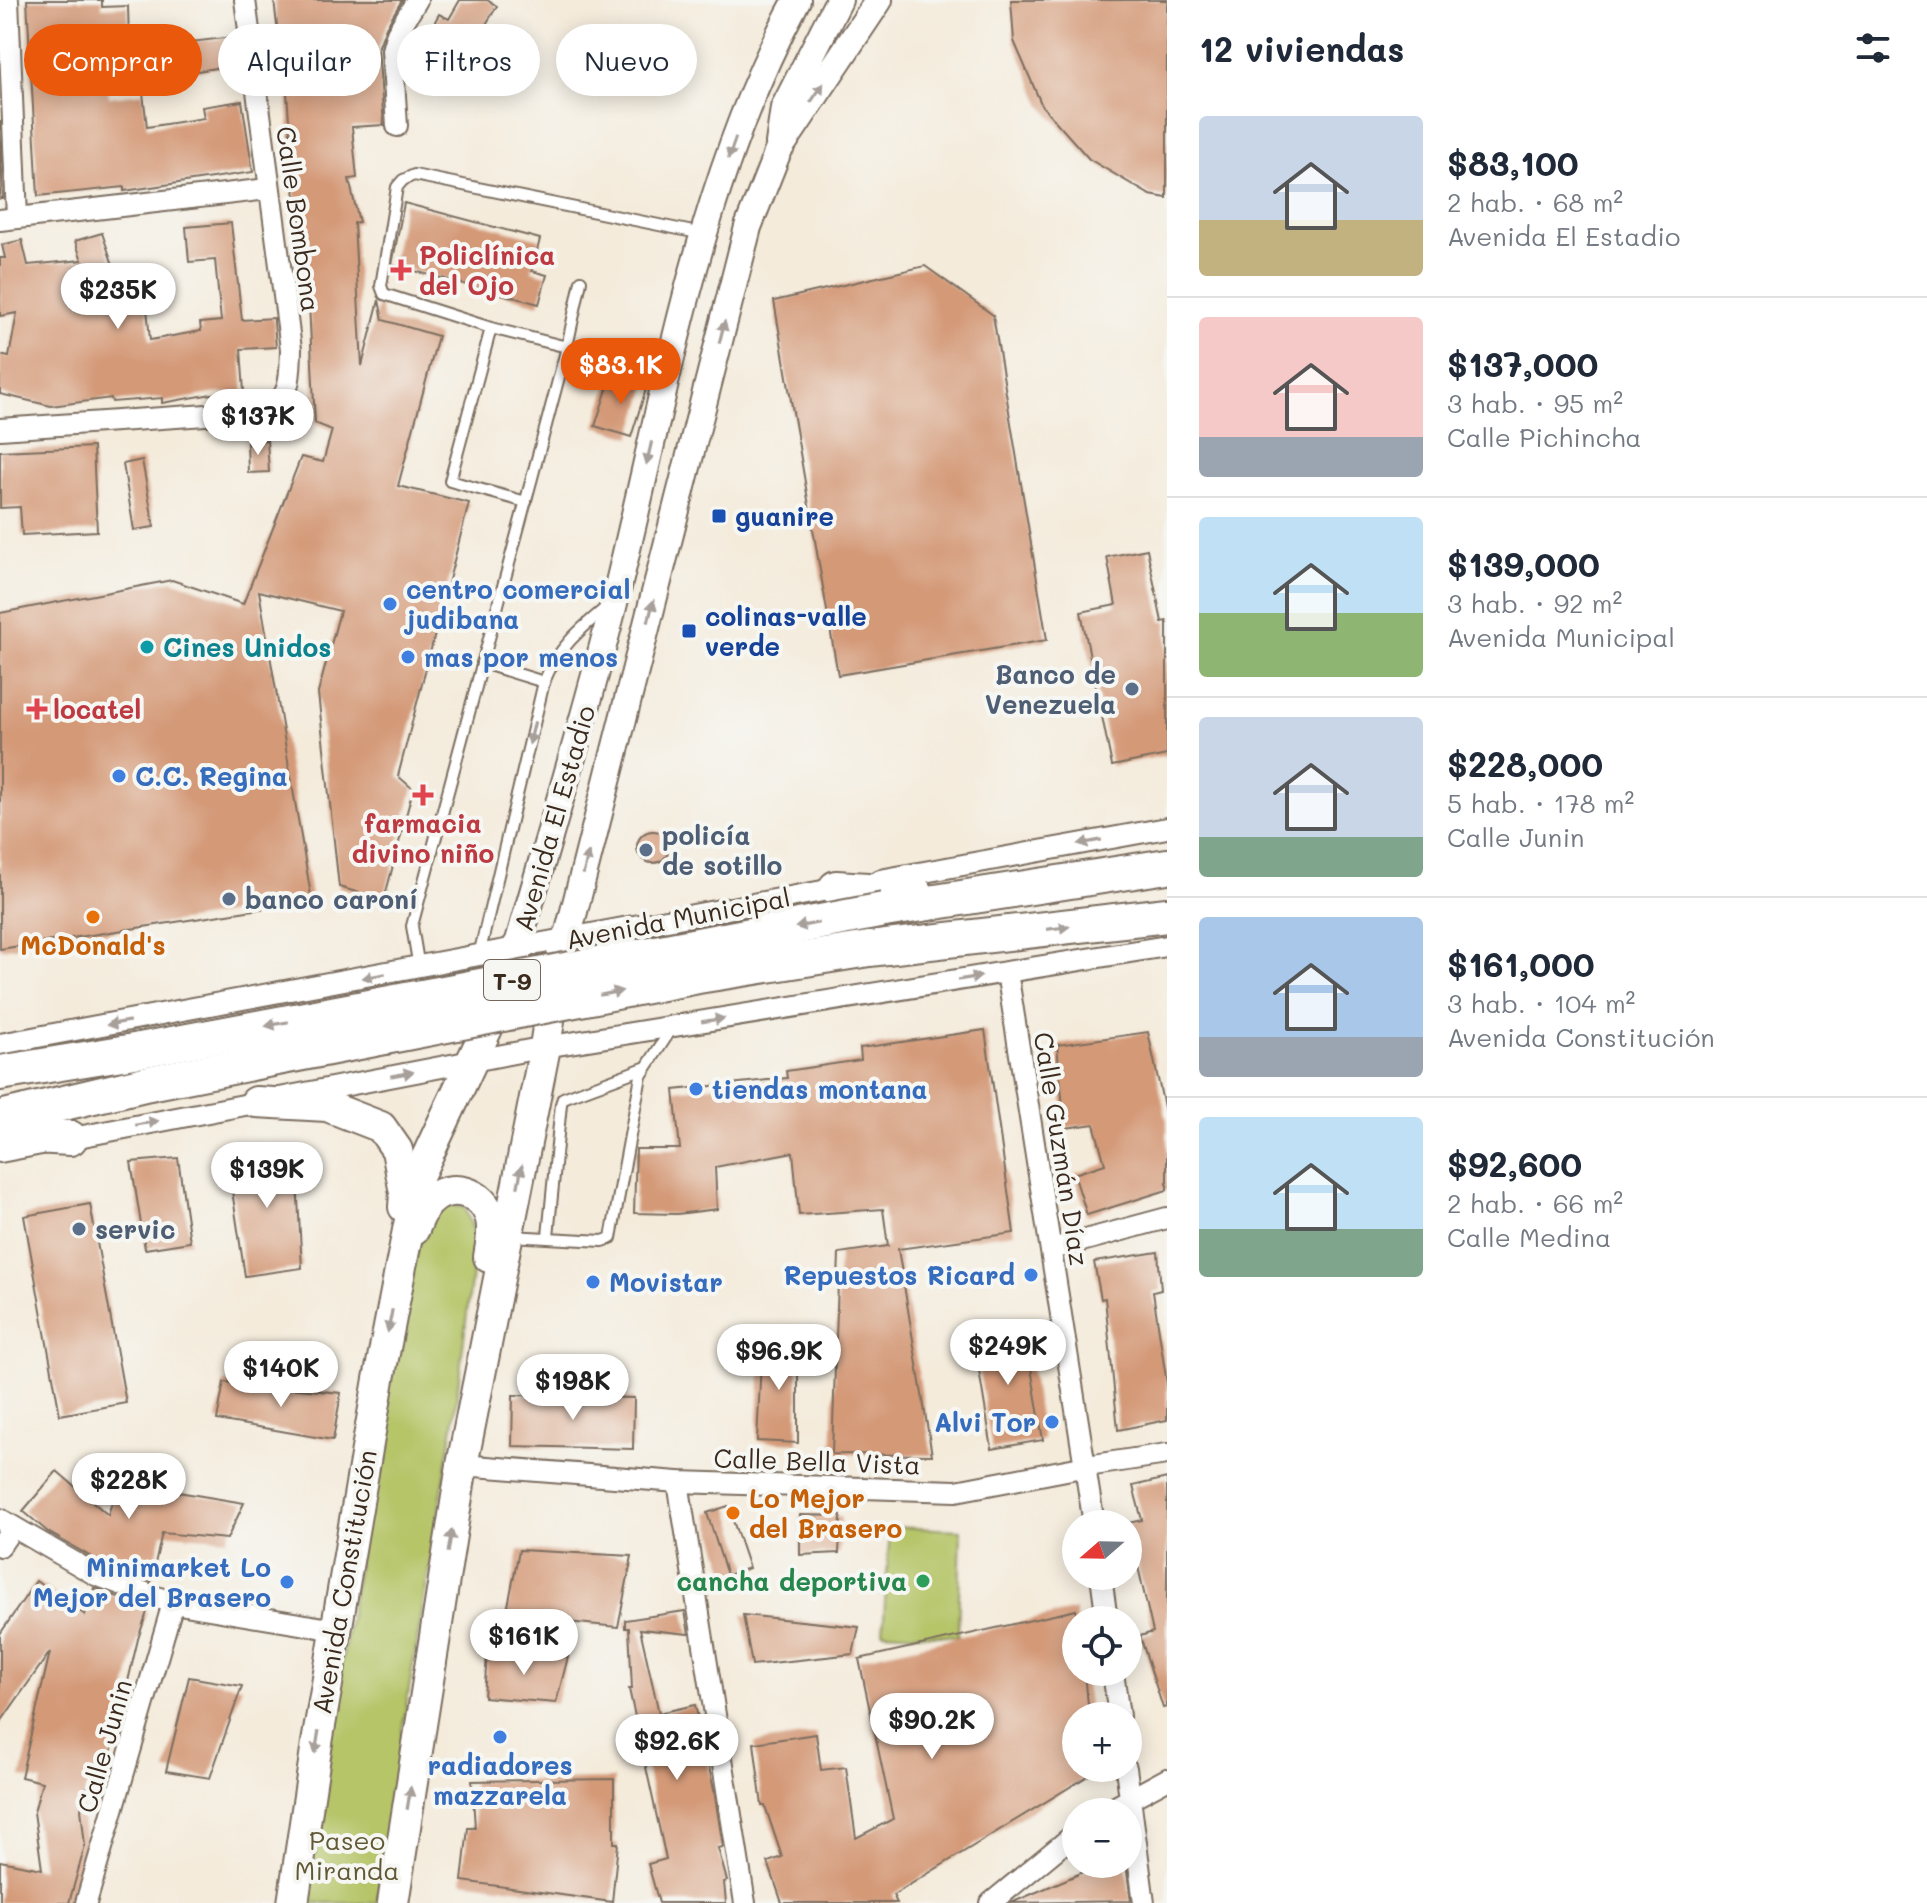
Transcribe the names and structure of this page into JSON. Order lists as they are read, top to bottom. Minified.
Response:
{"streets":{"highway":["Avenida Municipal","T-9"],"main road":["Avenida Constitución"],"street":["Calle Bombona","Avenida El Estadio","Calle Guzmán Díaz","Calle Bella Vista","Calle Junin"]},"crossings":[["Avenida El Estadio","Avenida Municipal"],["Avenida El Estadio","Avenida Constitución"],["Avenida Municipal","Avenida Constitución"],["Calle Guzmán Díaz","Calle Bella Vista"]],"parks":["Paseo Miranda"],"places":{"health":["Policlínica del Ojo","locatel","farmacia divino niño"],"transit":["guanire","colinas-valle verde"],"other":["centro comercial judibana","Cines Unidos","mas por menos","Banco de Venezuela","C.C. Regina","policía de sotillo","banco caroní","McDonald's","tiendas montana","servic","Repuestos Ricard","Movistar","Alvi Tor","Lo Mejor del Brasero","cancha deportiva","Minimarket Lo Mejor del Brasero","radiadores mazzarela"]},"north":"left","page":{"heading":"12 viviendas","chip":["Comprar","Alquilar","Filtros","Nuevo"],"list":[{"name":"$83,100","note":"2 hab. · 68 m² · Avenida El Estadio"},{"name":"$137,000","note":"3 hab. · 95 m² · Calle Pichincha"},{"name":"$139,000","note":"3 hab. · 92 m² · Avenida Municipal"},{"name":"$228,000","note":"5 hab. · 178 m² · Calle Junin"},{"name":"$161,000","note":"3 hab. · 104 m² · Avenida Constitución"},{"name":"$92,600","note":"2 hab. · 66 m² · Calle Medina"}],"price":["$235K","$83.1K","$137K","$139K","$249K","$96.9K","$140K","$198K","$228K","$161K","$90.2K","$92.6K"],"map_buttons":["+","−"]}}
